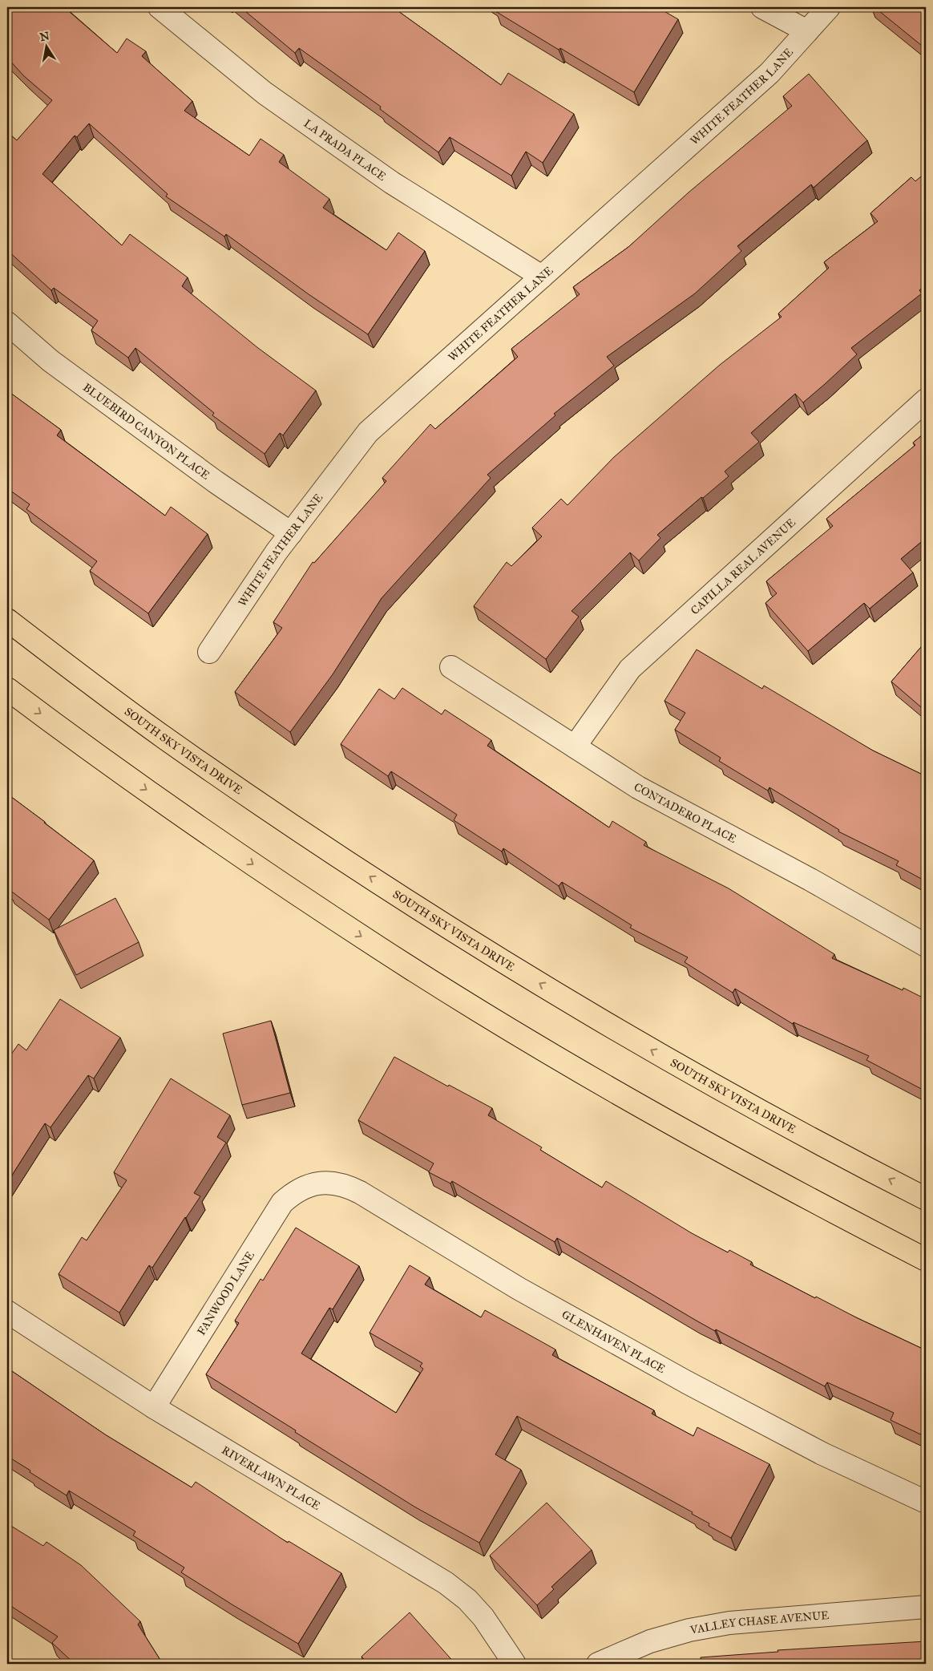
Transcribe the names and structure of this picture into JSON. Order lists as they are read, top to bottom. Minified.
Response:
{"streets":{"main road":["SOUTH SKY VISTA DRIVE"],"street":["WHITE FEATHER LANE","LA PRADA PLACE","BLUEBIRD CANYON PLACE","CAPILLA REAL AVENUE","CONTADERO PLACE","FANWOOD LANE","GLENHAVEN PLACE","RIVERLAWN PLACE","VALLEY CHASE AVENUE"]},"crossings":[["WHITE FEATHER LANE","LA PRADA PLACE"],["WHITE FEATHER LANE","BLUEBIRD CANYON PLACE"],["CAPILLA REAL AVENUE","CONTADERO PLACE"],["FANWOOD LANE","GLENHAVEN PLACE"],["FANWOOD LANE","RIVERLAWN PLACE"]],"north":"top"}
